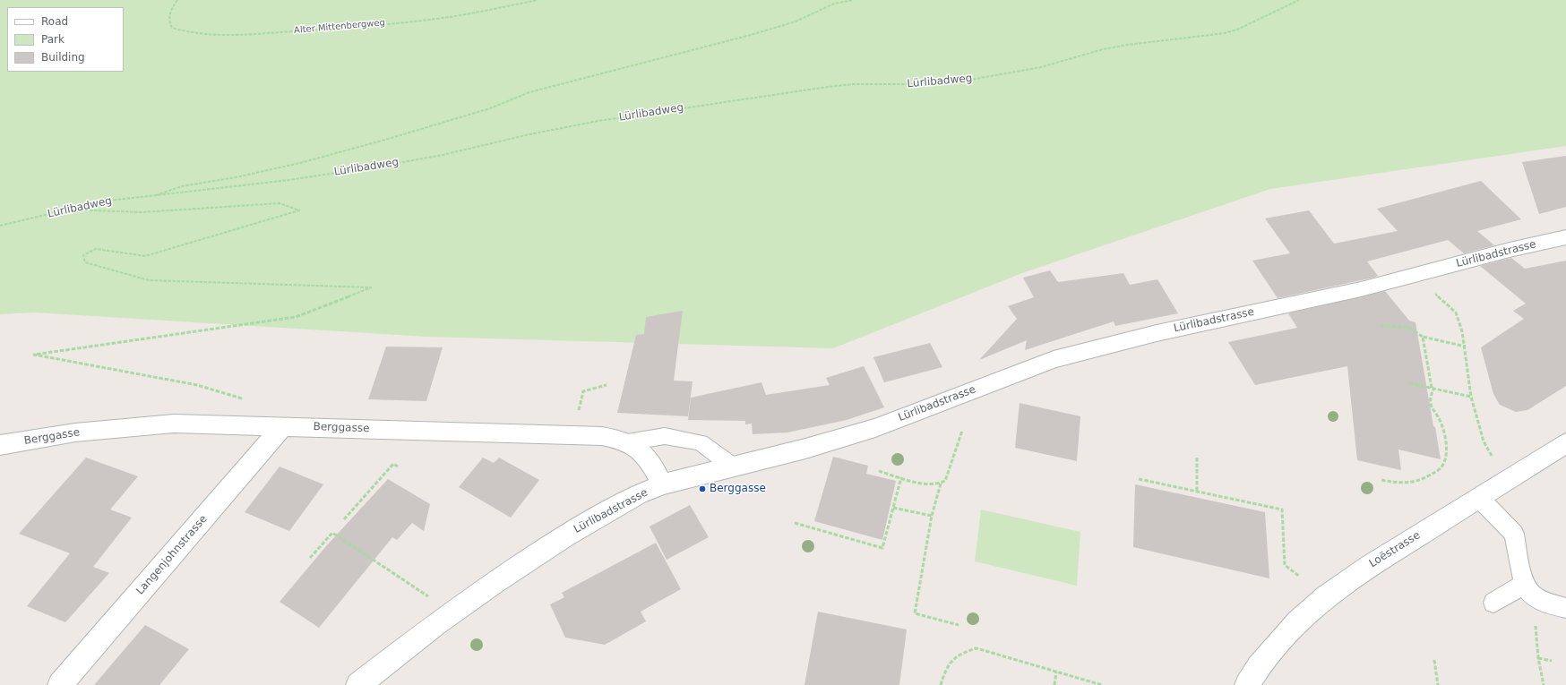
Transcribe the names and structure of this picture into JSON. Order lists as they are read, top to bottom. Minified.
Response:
{"streets":{"street":["Lürlibadstrasse","Berggasse","Loëstrasse","Langenjohnstrasse"],"path":["Alter Mittenbergweg","Lürlibadweg"]},"crossings":[["Lürlibadstrasse","Berggasse"],["Berggasse","Langenjohnstrasse"]],"places":["Berggasse"],"legend":["Road","Park","Building"]}
